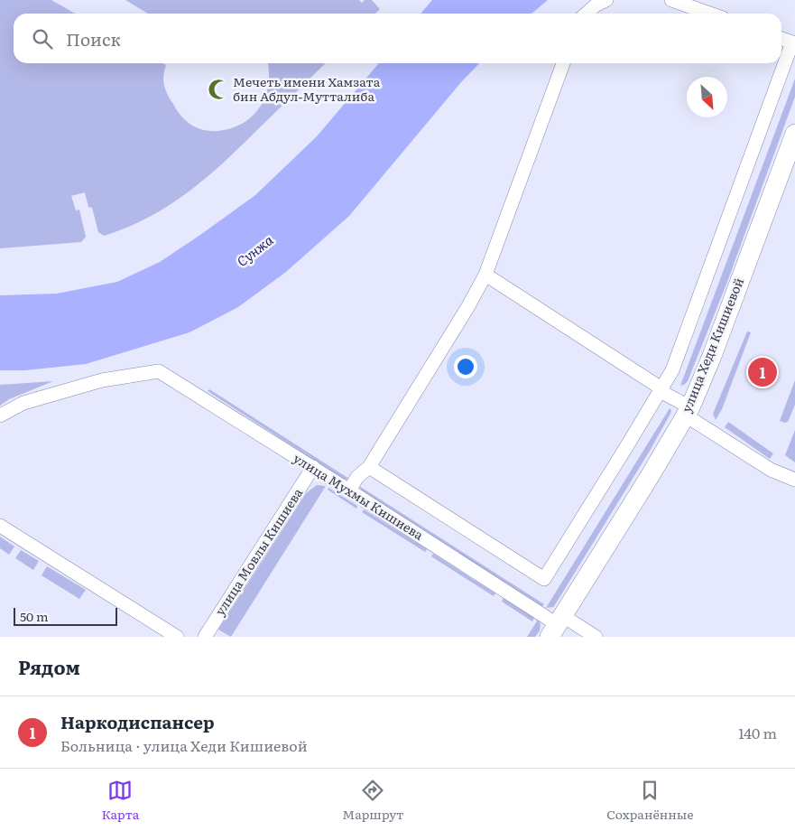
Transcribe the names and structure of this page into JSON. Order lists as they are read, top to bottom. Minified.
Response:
{"streets":{"main road":["улица Хеди Кишиевой"],"street":["улица Мухмы Кишиева","улица Мовлы Кишиева"]},"crossings":[["улица Хеди Кишиевой","улица Мухмы Кишиева"],["улица Мухмы Кишиева","улица Мовлы Кишиева"]],"water":["Сунжа"],"places":{"mosque":["Мечеть имени Хамзата бин Абдул-Мутталиба"]},"scale_bar":"50 m","north":"bottom right","page":{"search":"Поиск","pins":"1","scale":"50 m","heading":"Рядом","list":[{"mark":"1","name":"Наркодиспансер","note":"Больница · улица Хеди Кишиевой","value":"140 m"}],"nav":["Карта","Маршрут","Сохранённые"]}}
